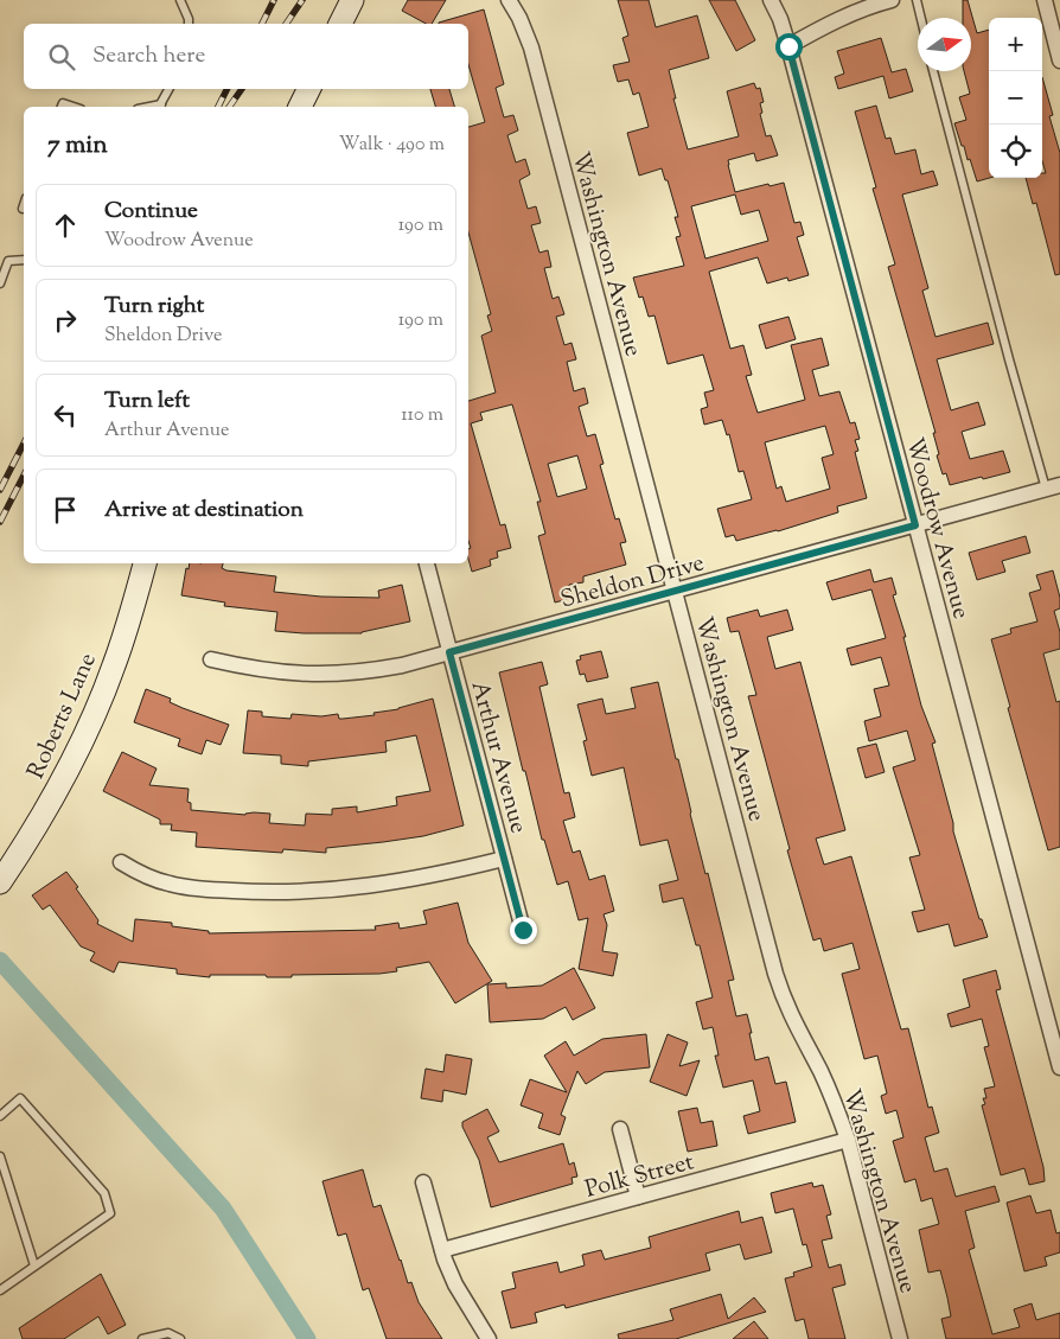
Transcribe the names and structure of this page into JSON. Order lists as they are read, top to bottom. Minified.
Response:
{"streets":{"street":["Washington Avenue","Woodrow Avenue","Sheldon Drive","Roberts Lane","Arthur Avenue","Polk Street"]},"crossings":[["Washington Avenue","Sheldon Drive"],["Washington Avenue","Polk Street"],["Woodrow Avenue","Sheldon Drive"],["Sheldon Drive","Arthur Avenue"]],"north":"right","page":{"map_buttons":["+","−"],"search":"Search here","heading":["7 min","Walk · 490 m"],"list":[["Continue","Woodrow Avenue","190 m"],["Turn right","Sheldon Drive","190 m"],["Turn left","Arthur Avenue","110 m"],"Arrive at destination"]}}
